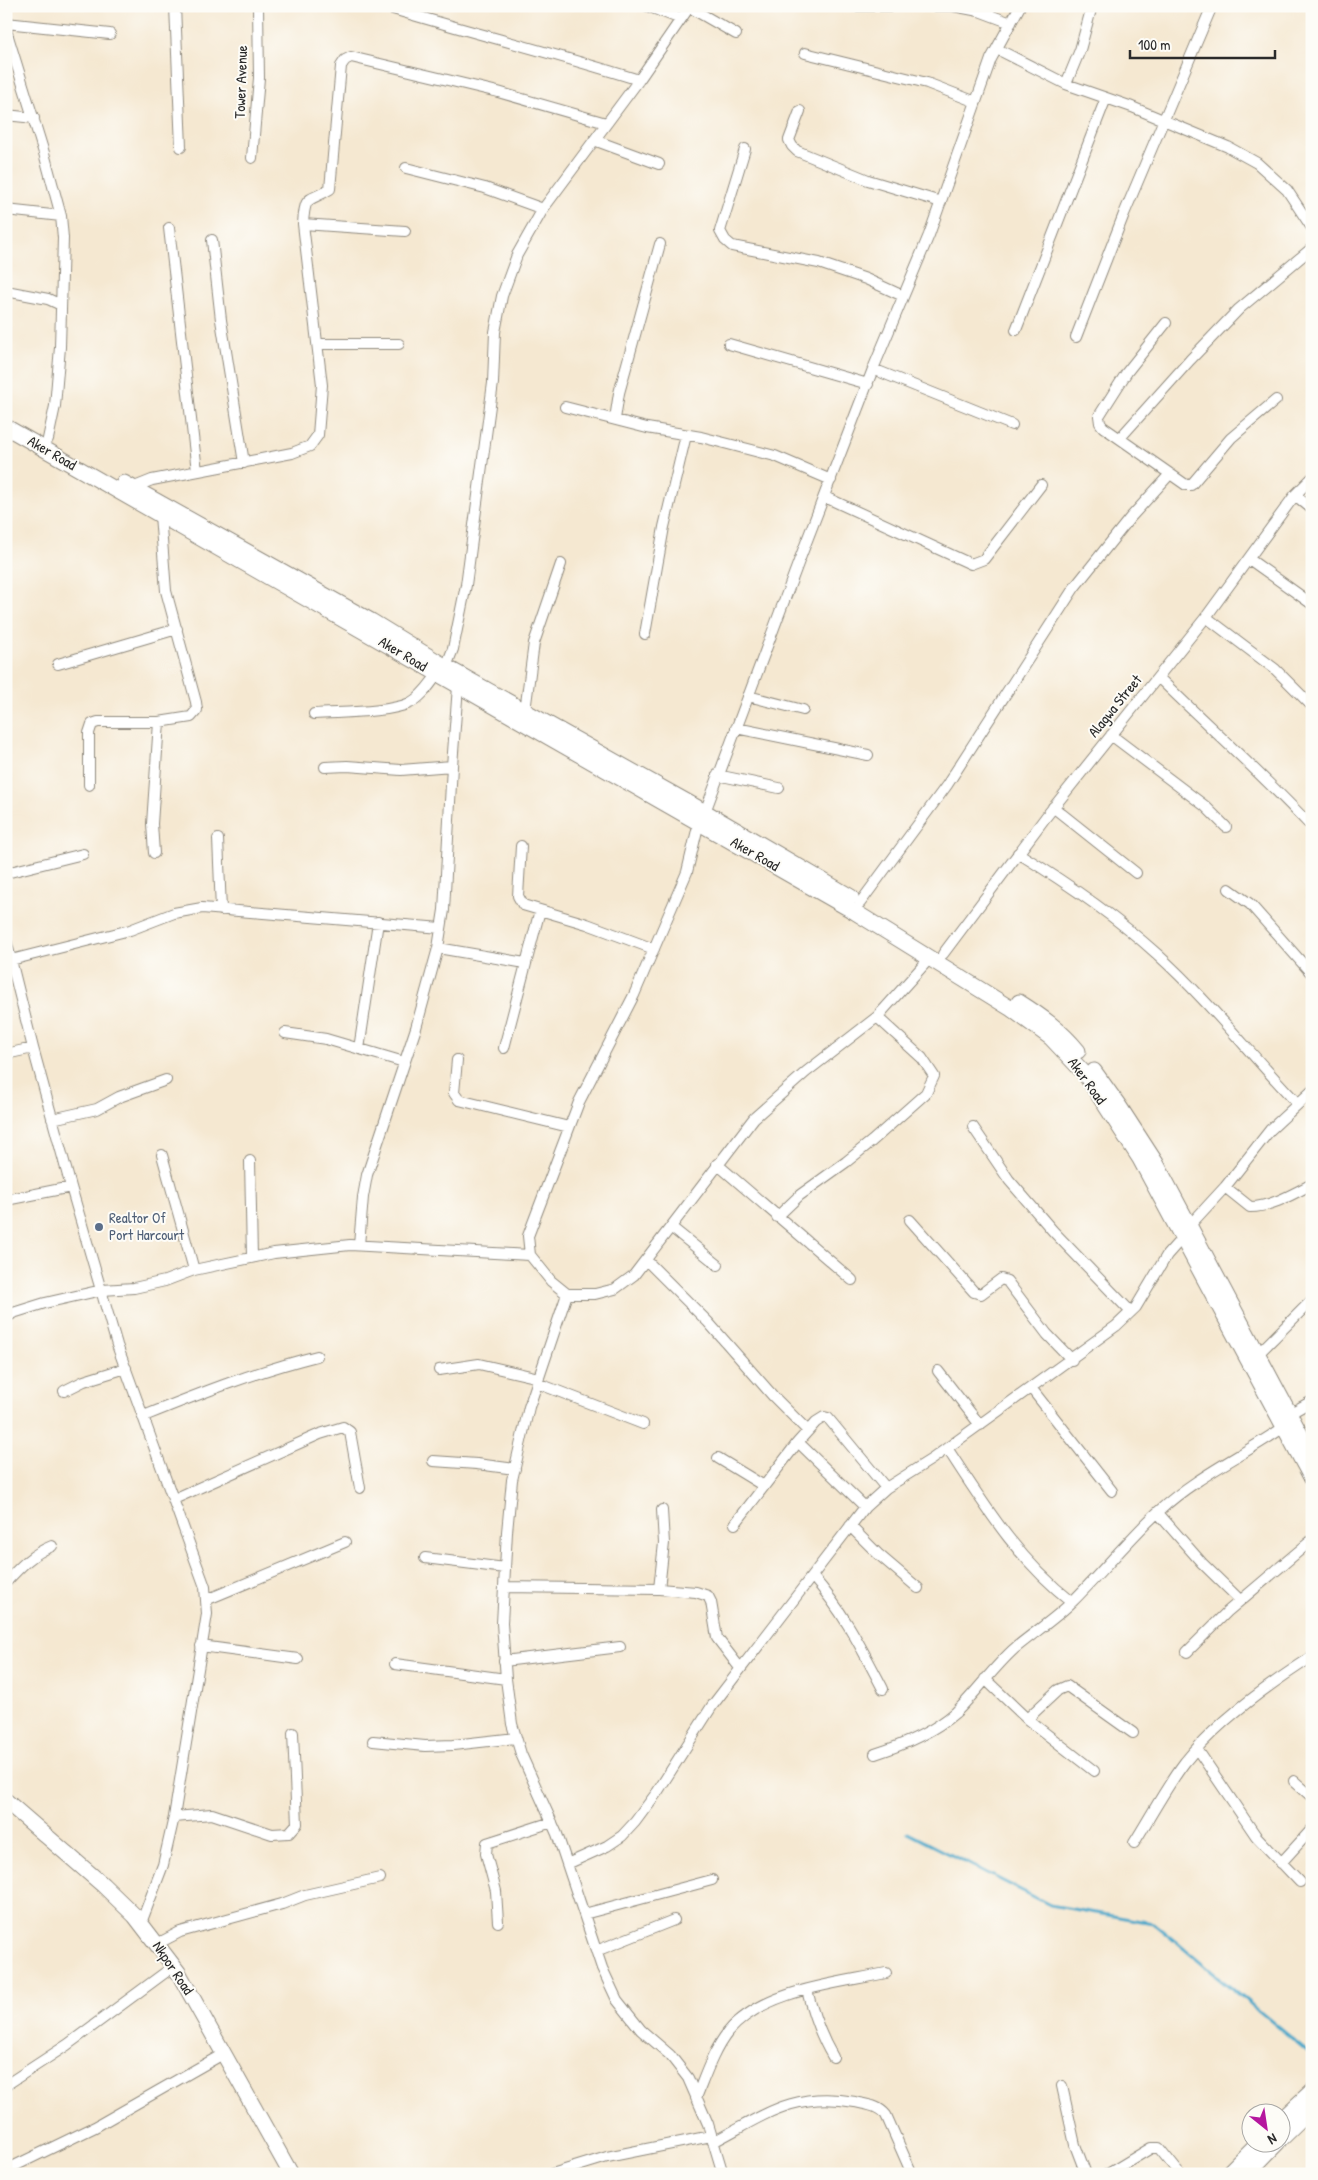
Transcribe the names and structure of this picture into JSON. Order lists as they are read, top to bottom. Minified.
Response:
{"streets":{"street":["Tower Avenue","Aker Road","Alagwa Street","Nkpor Road"]},"crossings":[["Aker Road","Alagwa Street"]],"places":["Realtor Of Port Harcourt"],"scale_bar":"100 m","north":"bottom right"}
